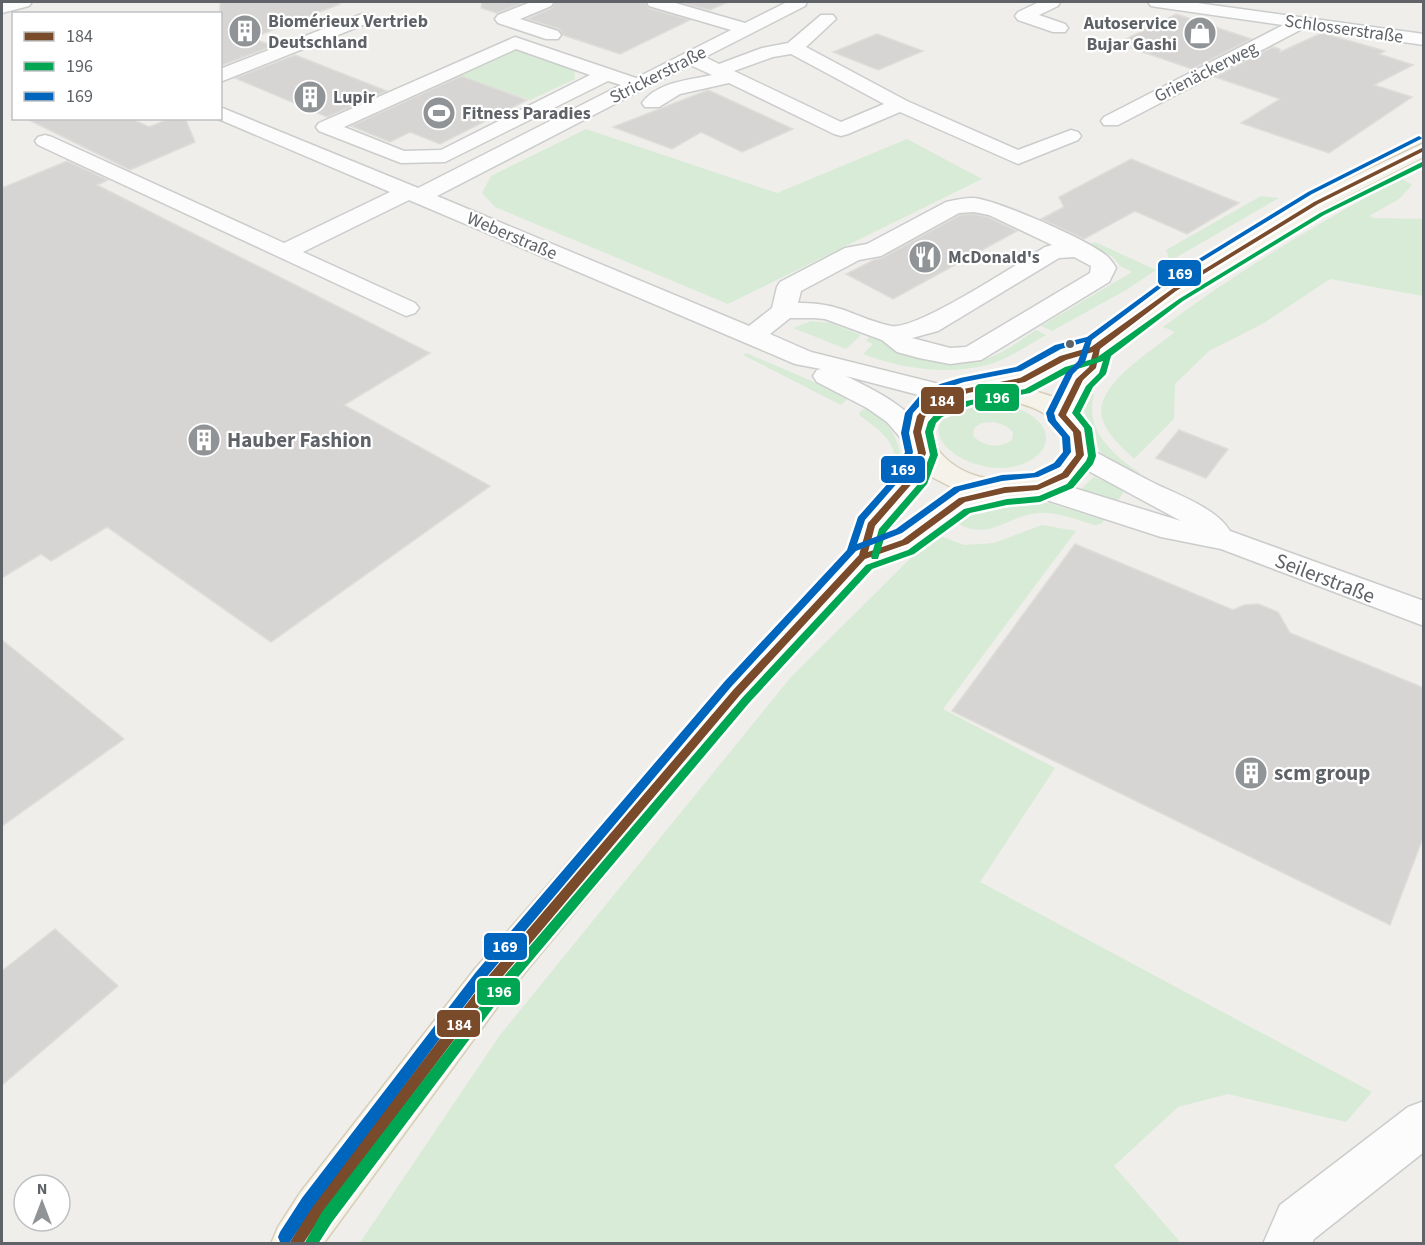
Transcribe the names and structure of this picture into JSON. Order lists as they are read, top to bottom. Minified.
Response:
{"streets":{"street":["Schlosserstraße","Grienäckerweg","Strickerstraße","Weberstraße","Seilerstraße"]},"crossings":[["Schlosserstraße","Grienäckerweg"],["Strickerstraße","Weberstraße"],["Weberstraße","Seilerstraße"]],"places":{"building":["Biomérieux Vertrieb Deutschland","Lupir","Hauber Fashion","scm group"],"shop":["Autoservice Bujar Gashi"],"sports":["Fitness Paradies"],"restaurant":["McDonald's"]},"lines":["transit line 169","transit line 184","transit line 196"],"legend":["184","196","169"],"north":"top"}
